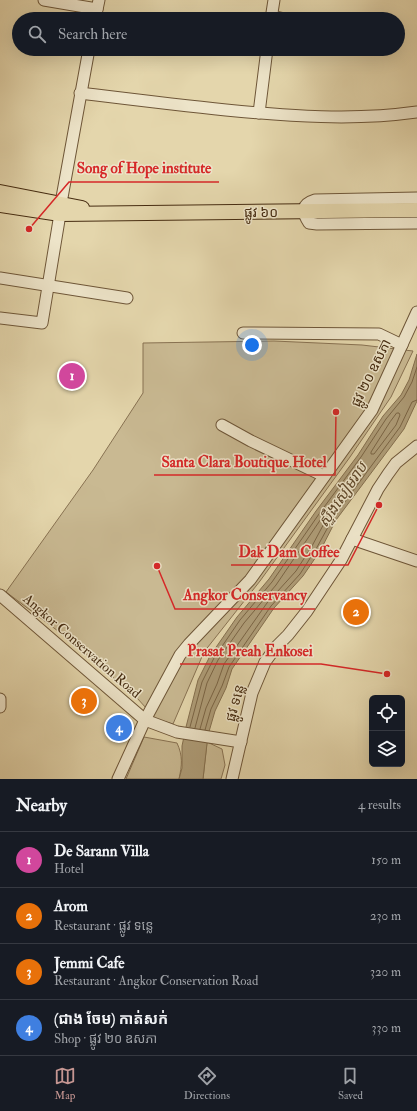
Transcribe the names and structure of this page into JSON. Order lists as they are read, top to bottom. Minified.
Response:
{"streets":{"main road":["ផ្លូវ ៦០"],"street":["ផ្លូវ ២០ ឧសភា","Angkor Conservation Road","ផ្លូវ ទន្លេ"]},"crossings":[["ផ្លូវ ២០ ឧសភា","Angkor Conservation Road"]],"water":["ស្ទឹងសៀមរាប"],"places":["Song of Hope institute","Santa Clara Boutique Hotel","Dak Dam Coffee","Angkor Conservancy","Prasat Preah Enkosei"],"page":{"search":"Search here","pins":["1","2","3","4"],"heading":["Nearby","4 results"],"list":[{"mark":"1","name":"De Sarann Villa","note":"Hotel","value":"150 m"},{"mark":"2","name":"Arom","note":"Restaurant · ផ្លូវ ទន្លេ","value":"230 m"},{"mark":"3","name":"Jemmi Cafe","note":"Restaurant · Angkor Conservation Road","value":"320 m"},{"mark":"4","name":"(ជាង ចែម) កាត់សក់","note":"Shop · ផ្លូវ ២០ ឧសភា","value":"330 m"}],"nav":["Map","Directions","Saved"]}}
